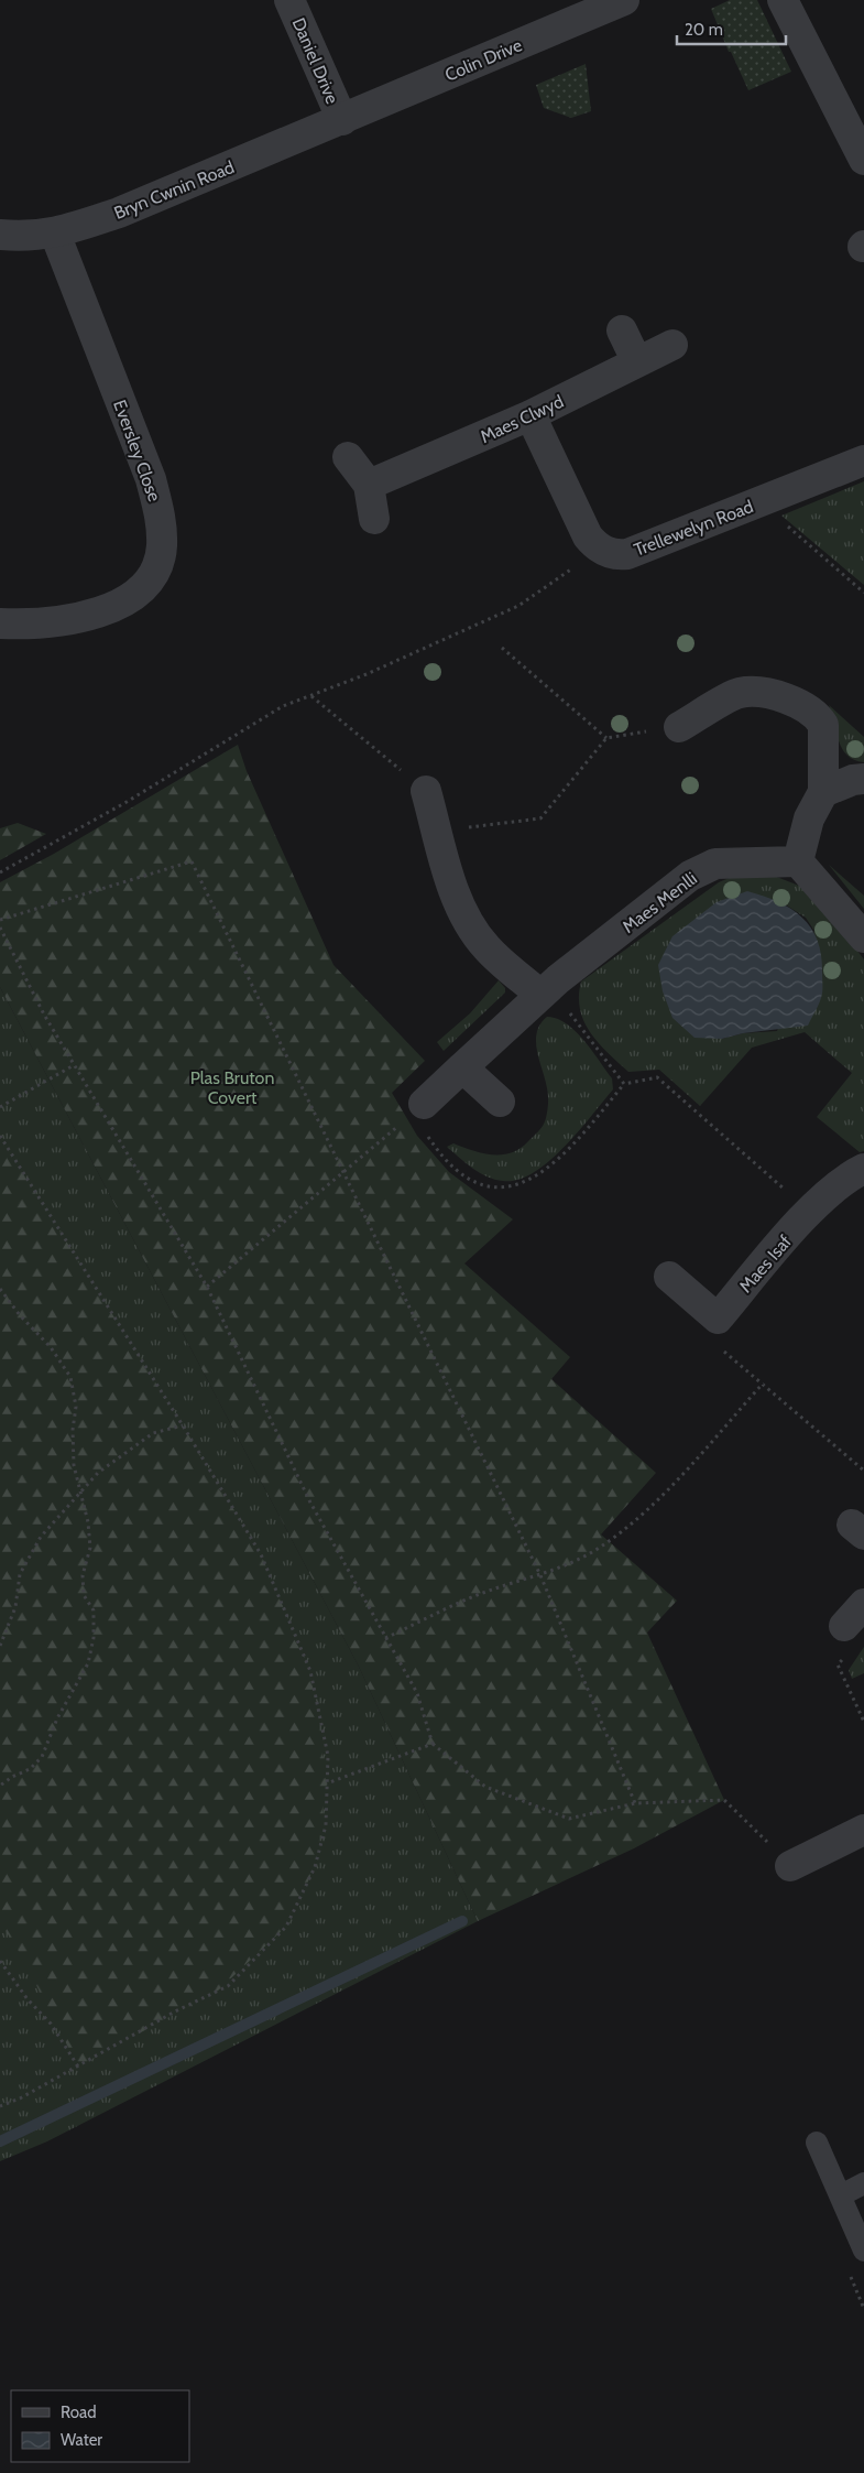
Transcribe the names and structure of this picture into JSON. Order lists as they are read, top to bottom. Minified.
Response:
{"streets":{"street":["Colin Drive","Daniel Drive","Bryn Cwnin Road","Maes Clwyd","Eversley Close","Trellewelyn Road","Maes Menlli","Maes Isaf"]},"crossings":[["Colin Drive","Daniel Drive"],["Colin Drive","Bryn Cwnin Road"],["Daniel Drive","Bryn Cwnin Road"],["Bryn Cwnin Road","Eversley Close"]],"parks":["Plas Bruton Covert"],"legend":["Road","Water"],"scale_bar":"20 m"}
